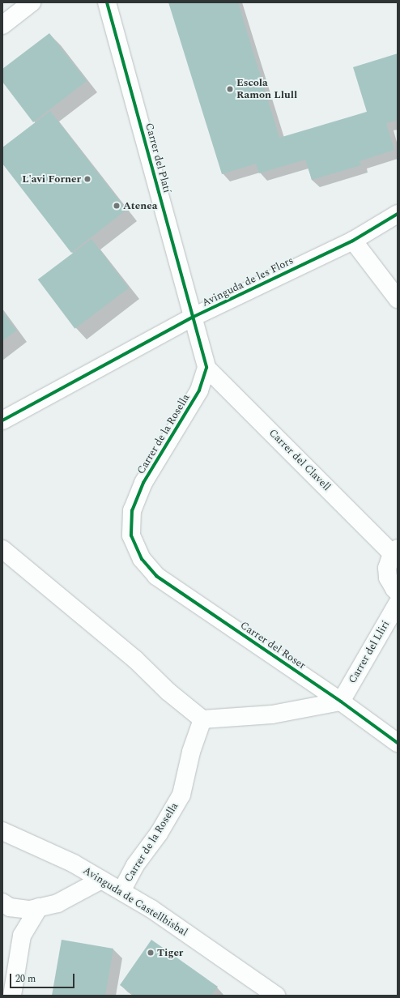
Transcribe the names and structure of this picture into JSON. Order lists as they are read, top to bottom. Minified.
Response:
{"streets":{"street":["Carrer del Platí","Avinguda de les Flors","Carrer de la Rosella","Carrer del Clavell","Carrer del Roser","Carrer del Lliri","Avinguda de Castellbisbal"]},"crossings":[["Carrer del Platí","Avinguda de les Flors"],["Carrer de la Rosella","Carrer del Clavell"],["Carrer de la Rosella","Carrer del Roser"],["Carrer de la Rosella","Avinguda de Castellbisbal"],["Carrer del Roser","Carrer del Lliri"]],"places":["Escola Ramon Llull","L'avi Forner","Atenea","Tiger"],"scale_bar":"20 m"}
